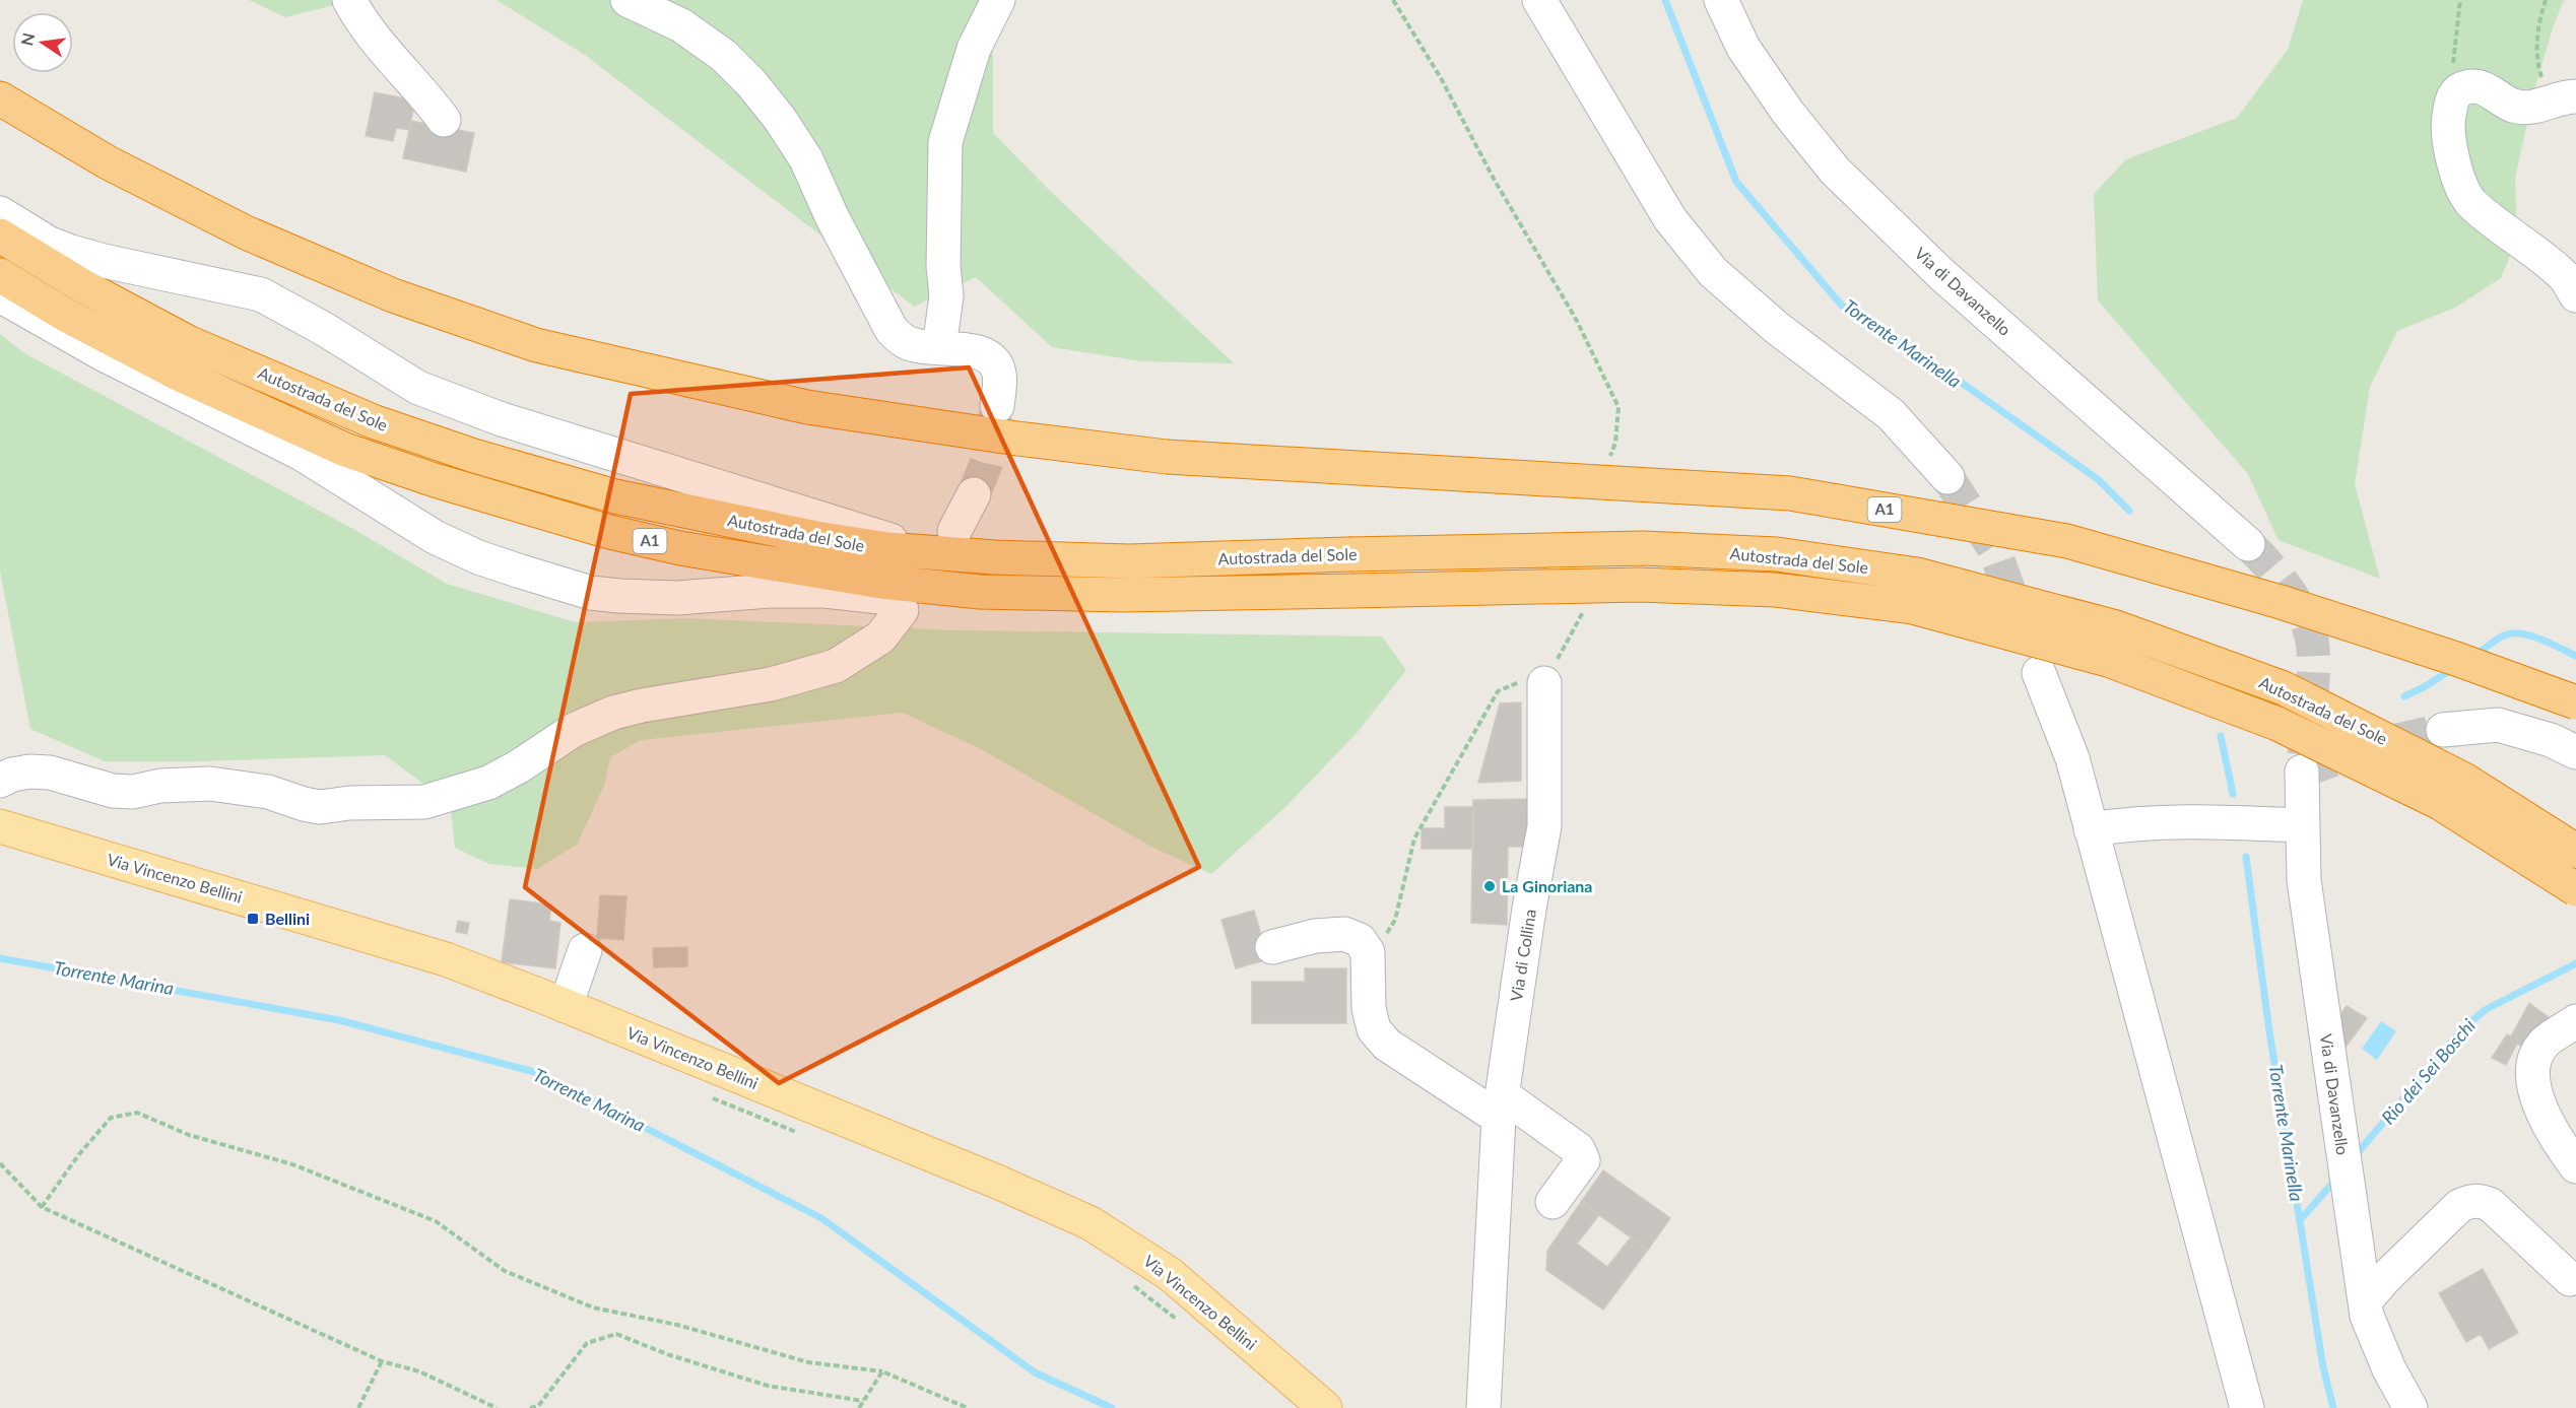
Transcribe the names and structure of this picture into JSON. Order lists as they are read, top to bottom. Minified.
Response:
{"streets":{"highway":["Autostrada del Sole","A1"],"main road":["Via Vincenzo Bellini"],"street":["Via di Davanzello","Via di Collina"]},"water":["Torrente Marinella","Torrente Marina","Rio dei Sei Boschi"],"places":{"other":["La Ginoriana"],"transit":["Bellini"]},"north":"left"}
